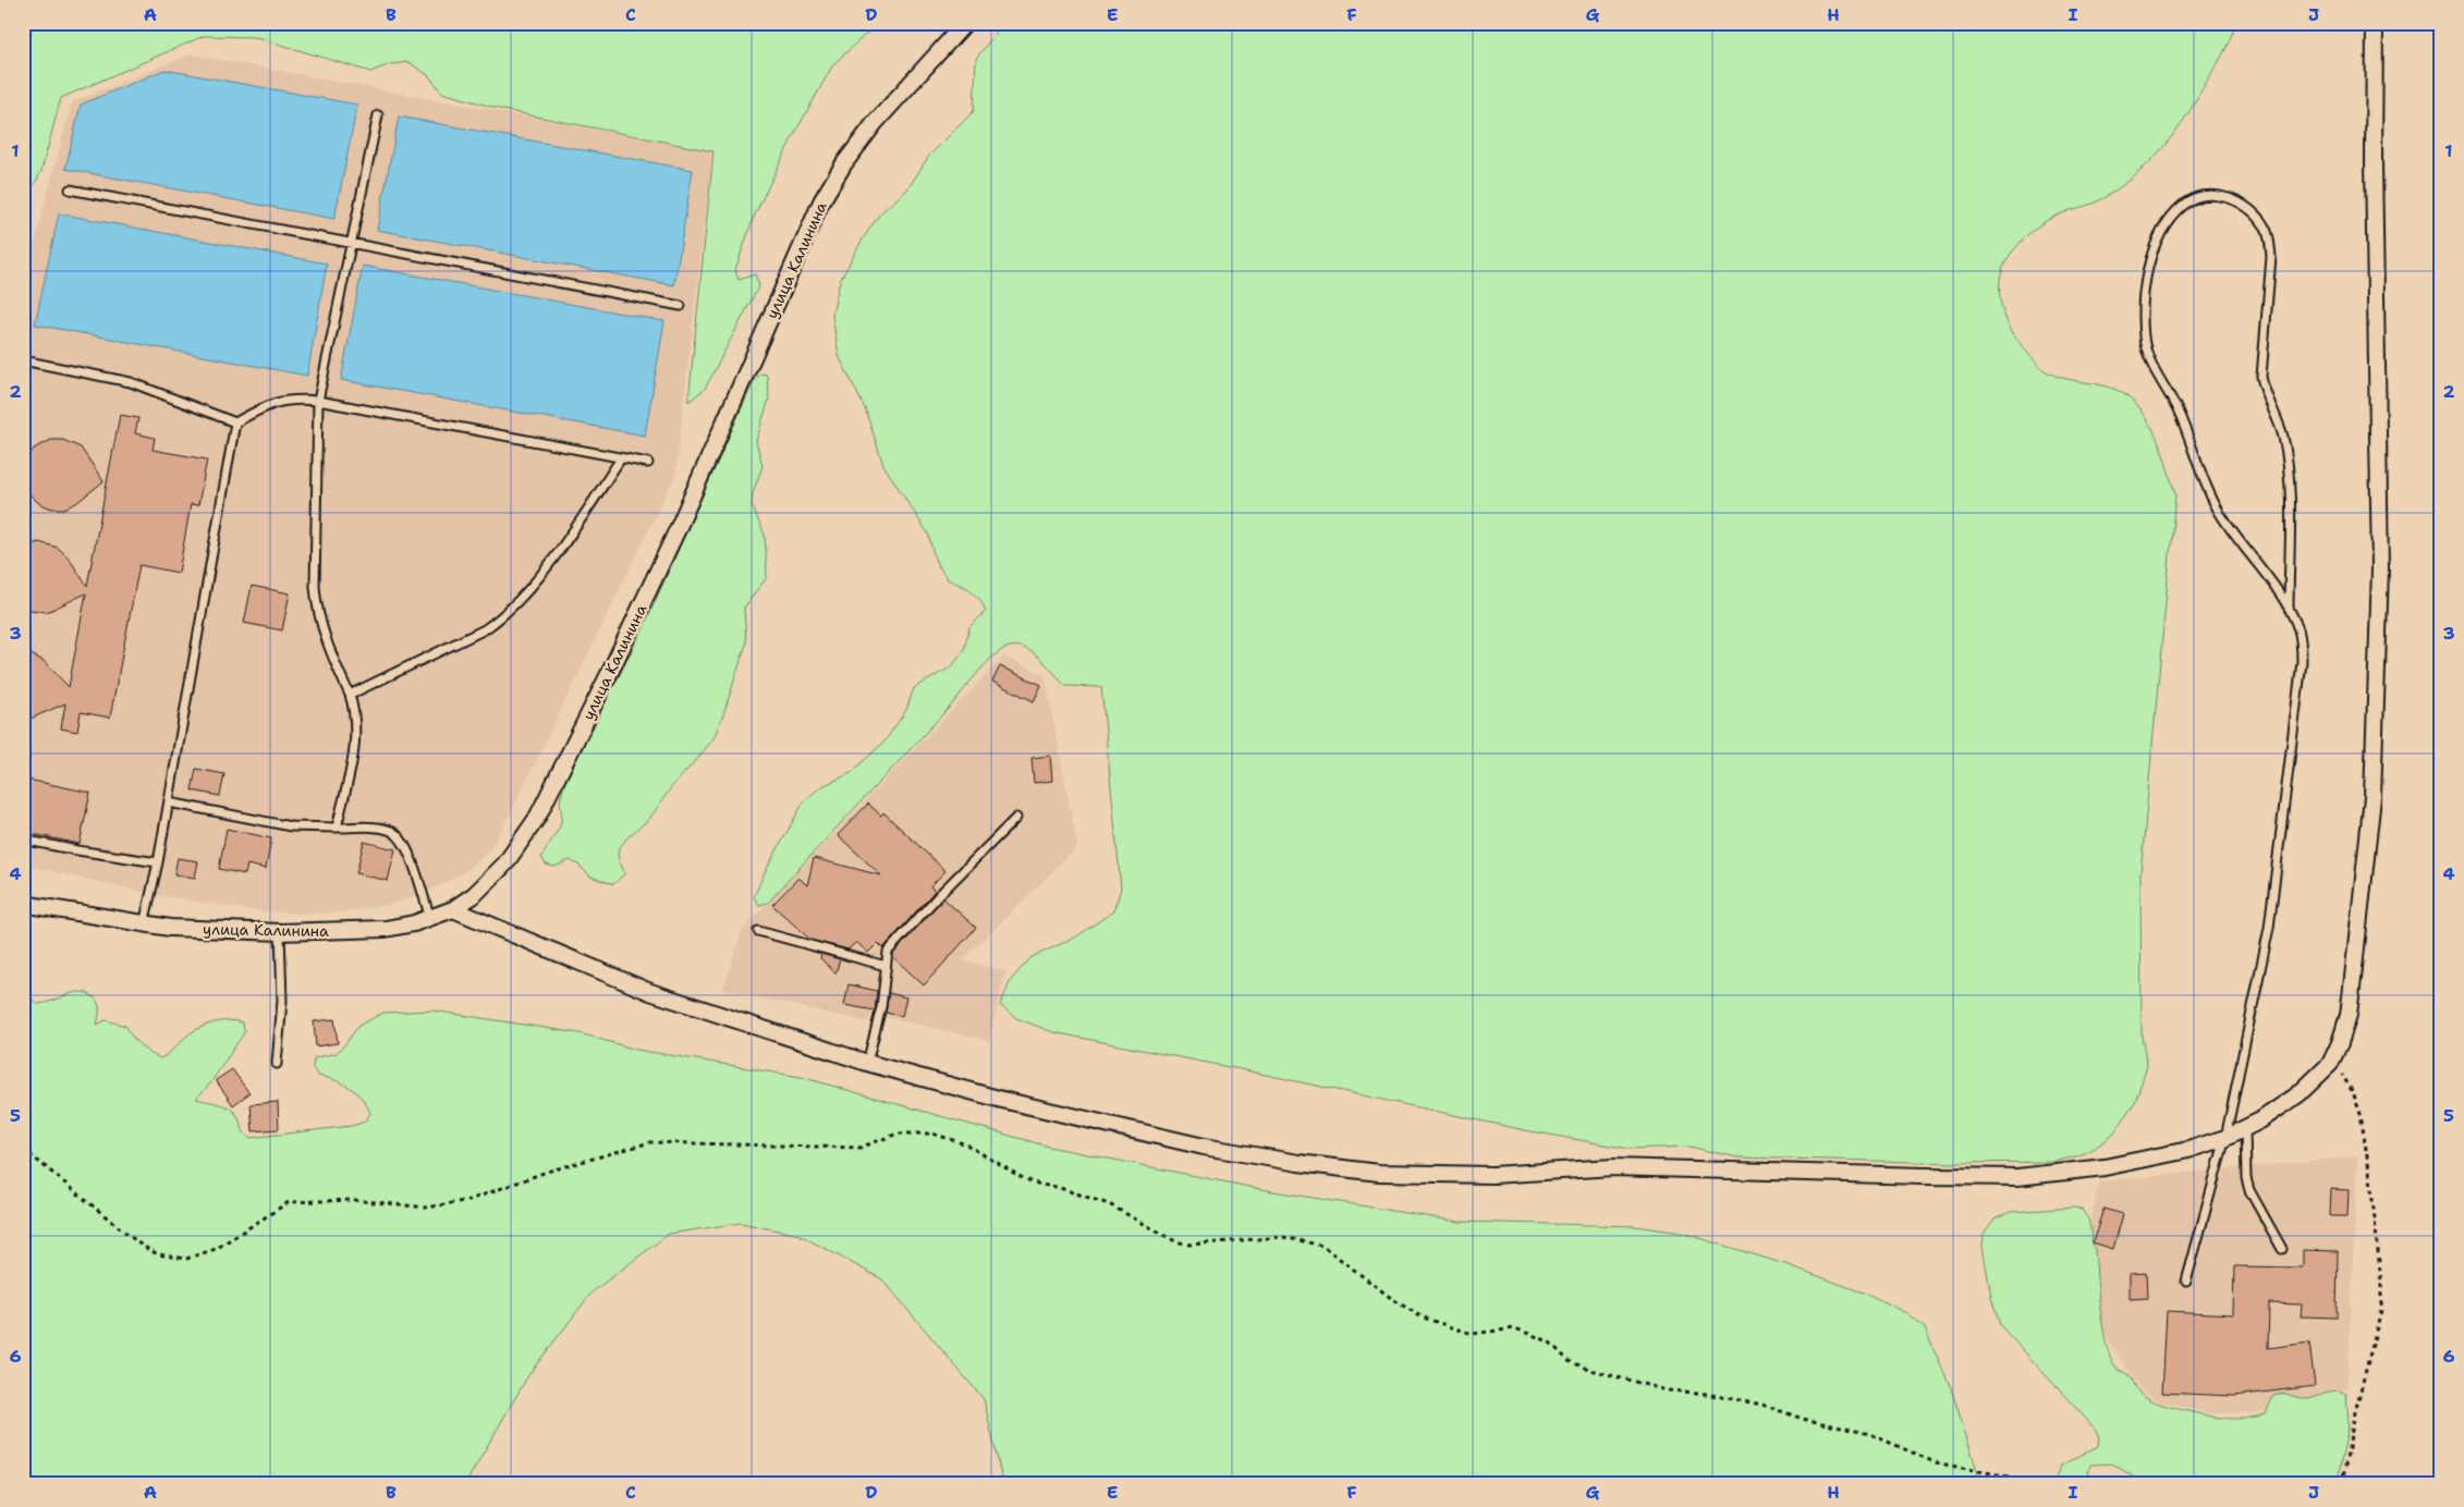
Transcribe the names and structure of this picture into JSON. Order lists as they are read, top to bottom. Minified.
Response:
{"streets":{"street":["улица Калинина"]},"grid":{"columns":["A","B","C","D","E","F","G","H","I","J"],"rows":["1","2","3","4","5","6"]}}
